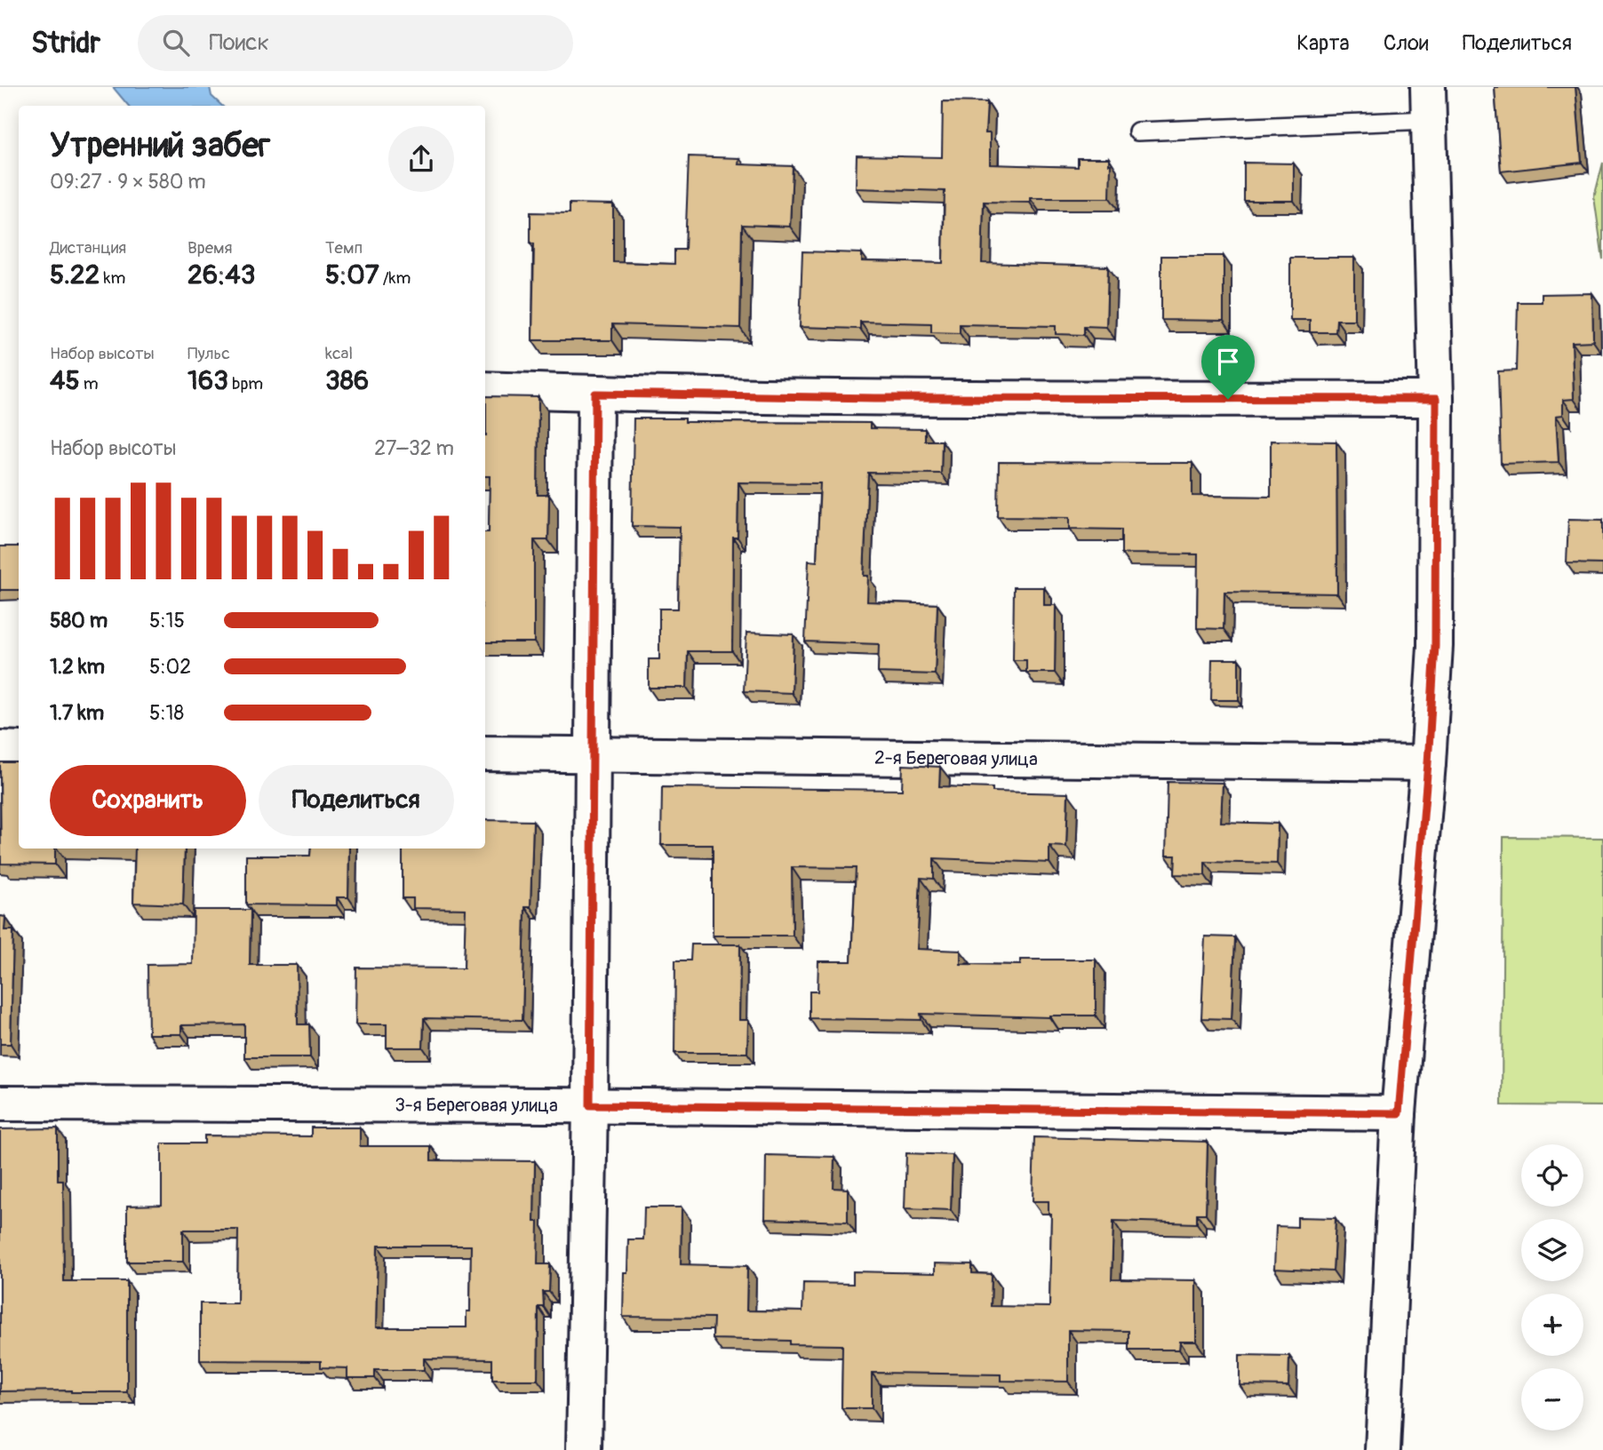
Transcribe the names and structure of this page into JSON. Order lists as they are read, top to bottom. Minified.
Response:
{"streets":{"street":["2-я Береговая улица","3-я Береговая улица"]},"page":{"header":"Stridr","search":"Поиск","nav":["Карта","Слои","Поделиться"],"heading":["Утренний забег","09:27 · 9 × 580 m"],"stats":[["Дистанция","5.22 km"],["Время","26:43"],["Темп","5:07 /km"],["Набор высоты","45 m"],["Пульс","163 bpm"],["kcal","386"]],"chart":["Набор высоты","27–32 m"],"list":[{"name":"580 m","note":"5:15"},{"name":"1.2 km","note":"5:02"},{"name":"1.7 km","note":"5:18"}],"buttons":["Сохранить","Поделиться"],"map_buttons":["+","−"]}}
